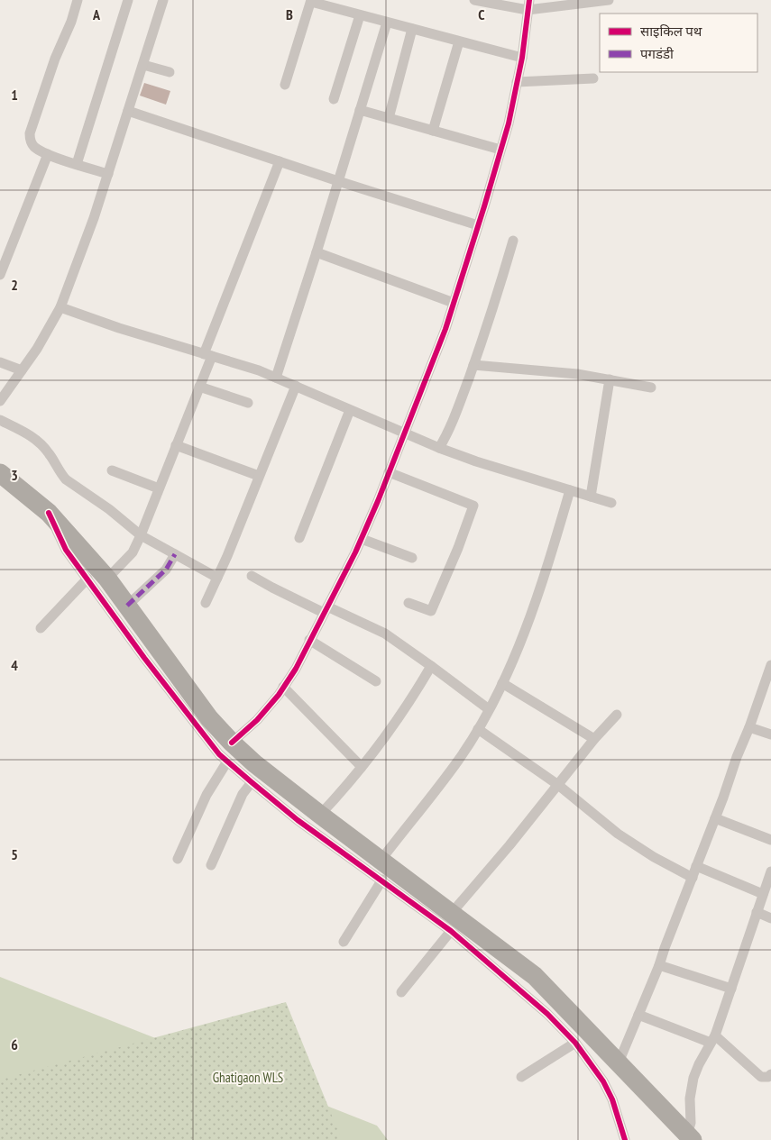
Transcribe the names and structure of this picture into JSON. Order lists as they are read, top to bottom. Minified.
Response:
{"parks":["Ghatigaon WLS"],"legend":["साइकिल पथ","पगडंडी"],"grid":{"columns":["A","B","C"],"rows":["1","2","3","4","5","6"]}}
